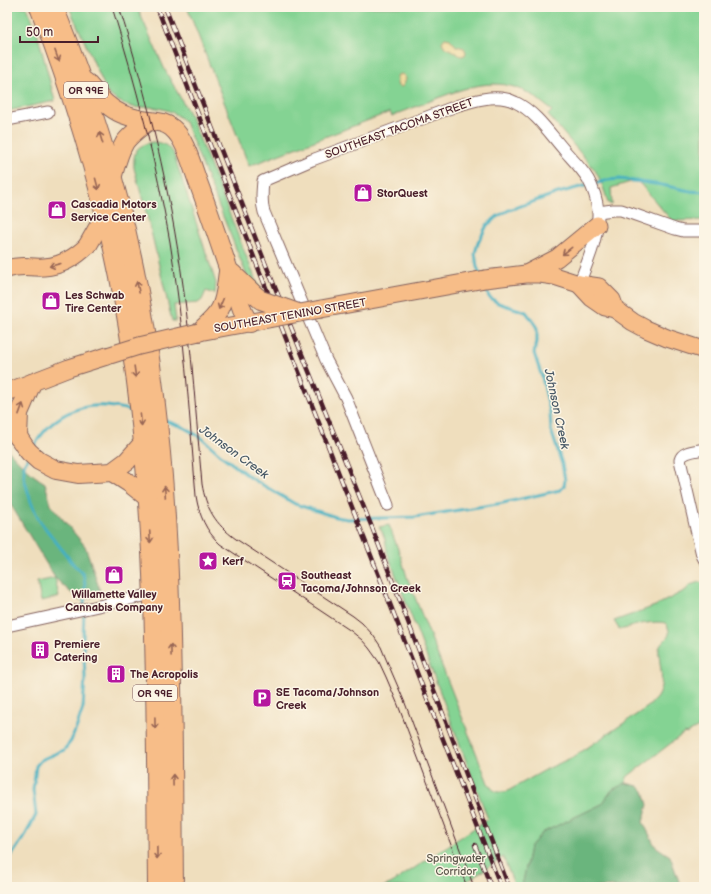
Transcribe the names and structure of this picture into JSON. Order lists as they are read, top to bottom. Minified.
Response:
{"streets":{"highway":["OR 99E"],"main road":["SOUTHEAST TENINO STREET"],"street":["SOUTHEAST TACOMA STREET"]},"water":["Johnson Creek"],"parks":["Springwater Corridor"],"places":{"shop":["StorQuest","Cascadia Motors Service Center","Les Schwab Tire Center","Willamette Valley Cannabis Company"],"place":["Kerf"],"station":["Southeast Tacoma/Johnson Creek"],"building":["Premiere Catering","The Acropolis"],"parking":["SE Tacoma/Johnson Creek"]},"scale_bar":"50 m"}
